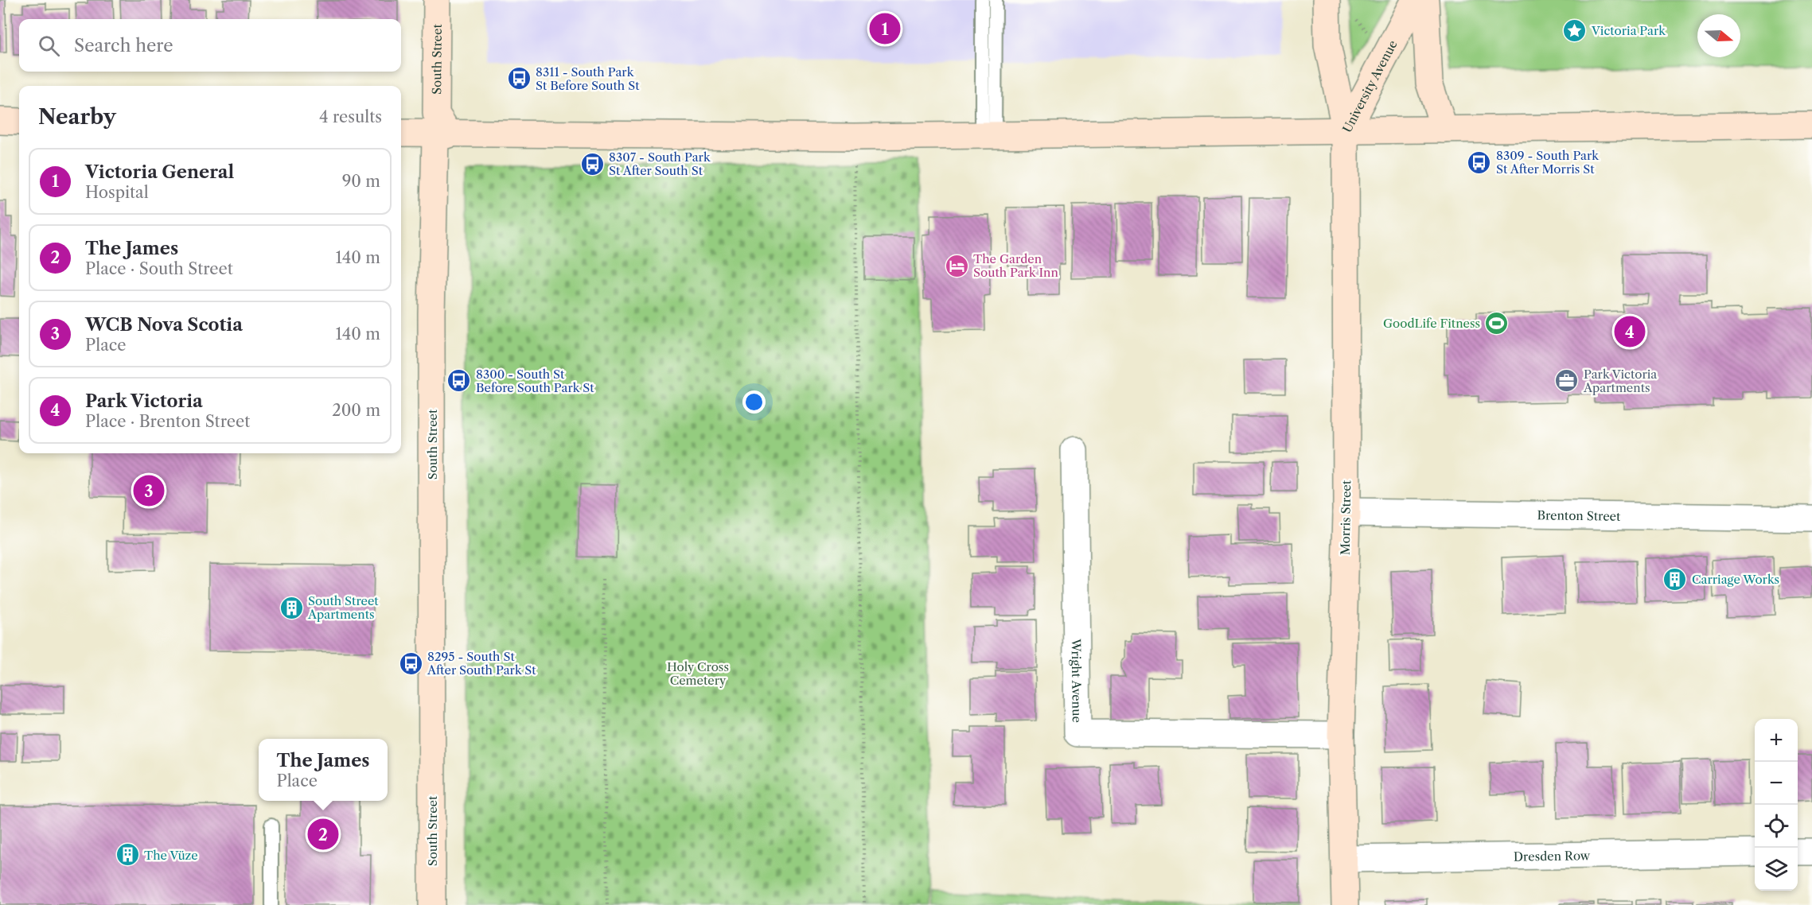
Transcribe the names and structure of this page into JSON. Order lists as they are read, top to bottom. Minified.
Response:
{"streets":{"street":["South Street","University Avenue","Brenton Street","Morris Street","Wright Avenue","Dresden Row"]},"crossings":[["University Avenue","Morris Street"],["Brenton Street","Morris Street"],["Morris Street","Wright Avenue"],["Morris Street","Dresden Row"]],"parks":["Holy Cross Cemetery"],"places":{"place":["Victoria Park"],"bus stop":["8311 - South Park St Before South St","8309 - South Park St After Morris St","8307 - South Park St After South St","8300 - South St Before South Park St","8295 - South St After South Park St"],"hotel":["The Garden South Park Inn"],"sports":["GoodLife Fitness"],"office":["Park Victoria Apartments"],"building":["Carriage Works","South Street Apartments","The Vüze"]},"north":"right","page":{"pins":["1","4","3","2"],"search":"Search here","heading":["Nearby","4 results"],"list":[{"mark":"1","name":"Victoria General","note":"Hospital","value":"90 m"},{"mark":"2","name":"The James","note":"Place · South Street","value":"140 m"},{"mark":"3","name":"WCB Nova Scotia","note":"Place","value":"140 m"},{"mark":"4","name":"Park Victoria","note":"Place · Brenton Street","value":"200 m"}],"map_buttons":["+","−"],"popup":["The James","Place"]}}
